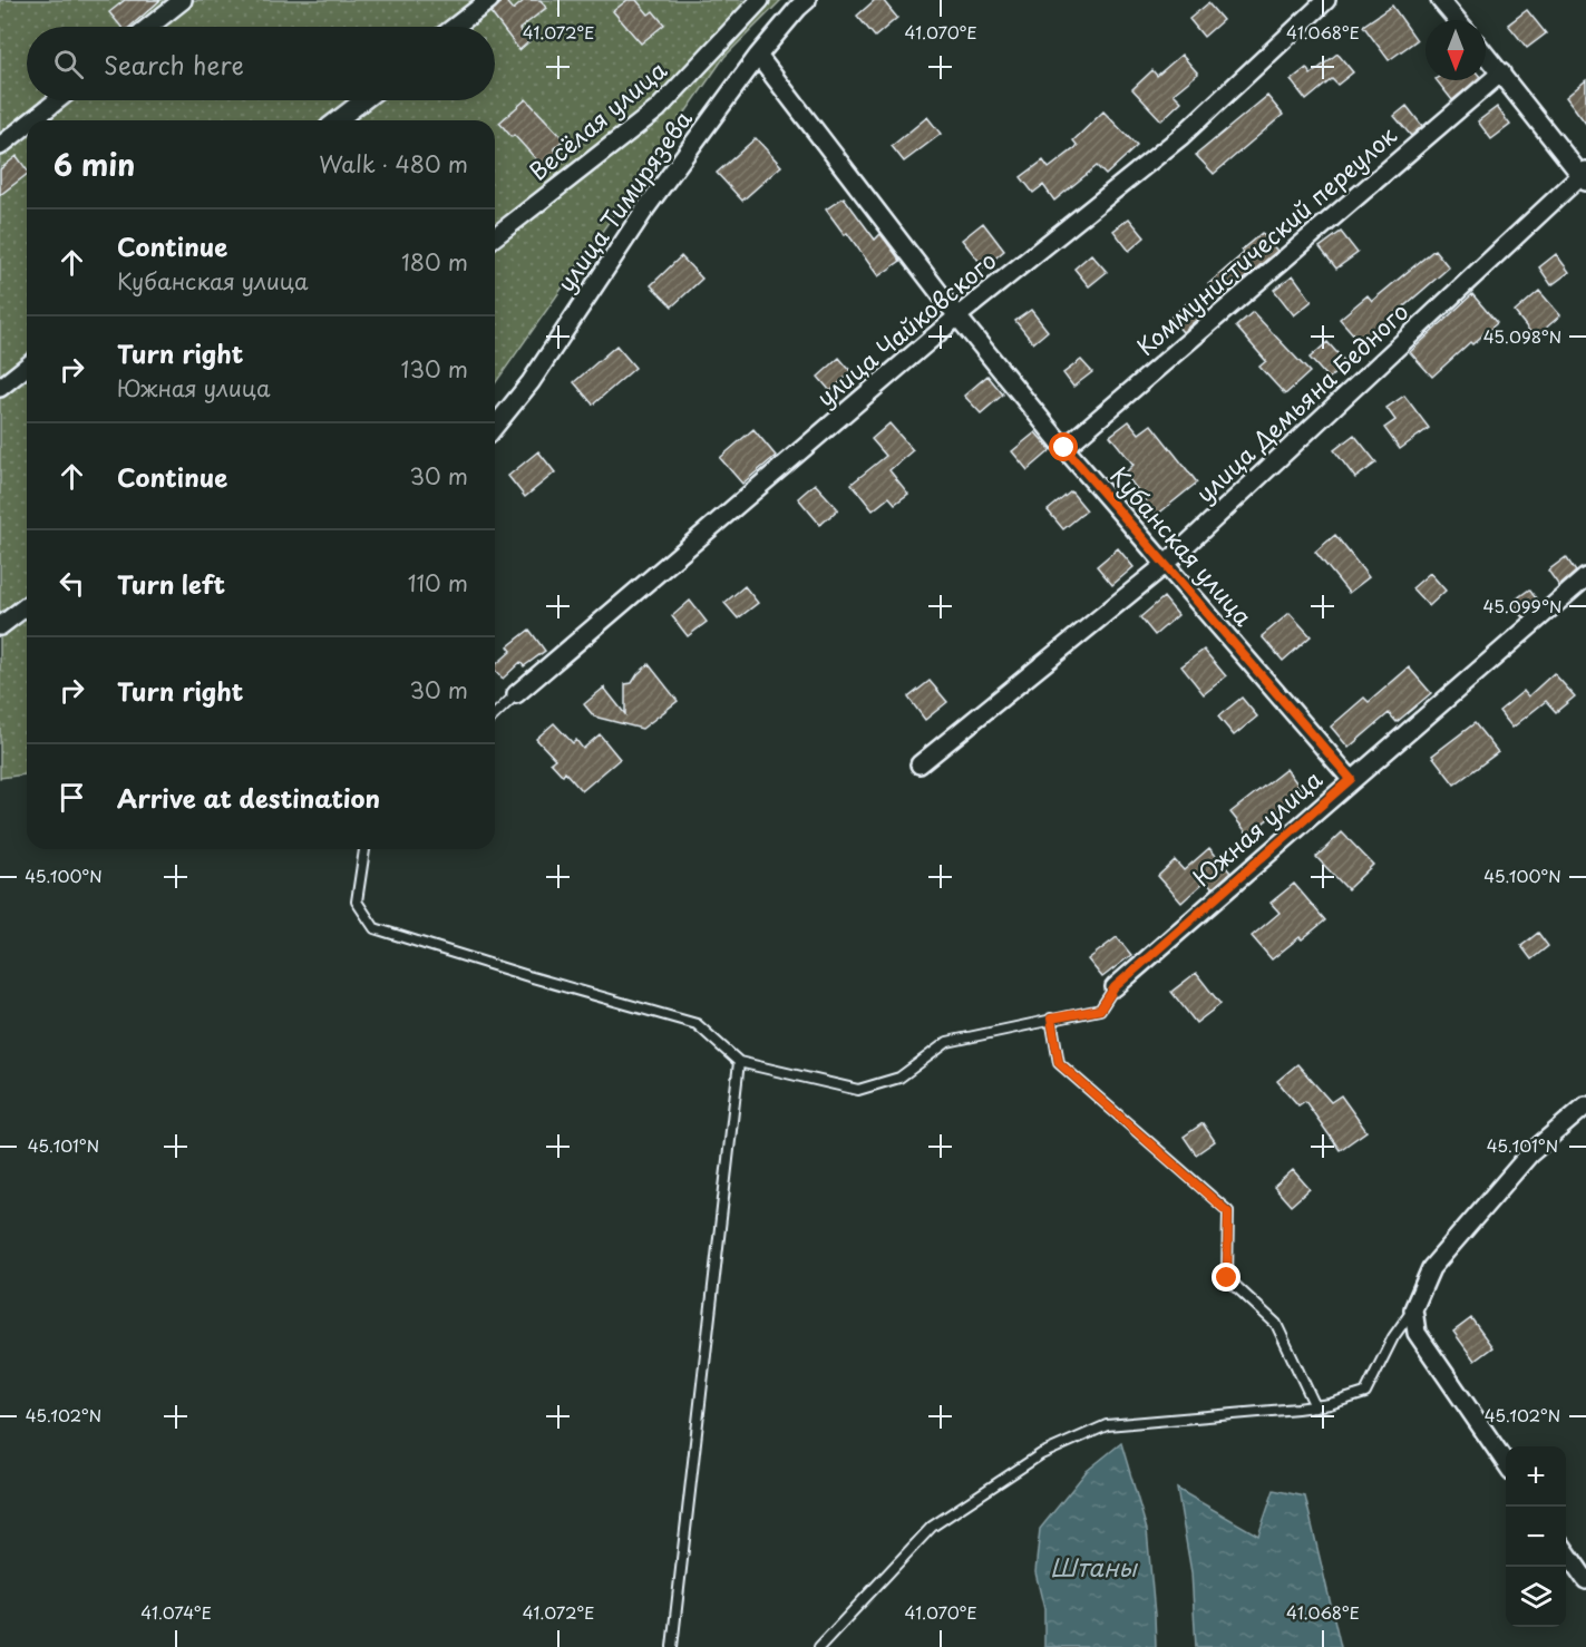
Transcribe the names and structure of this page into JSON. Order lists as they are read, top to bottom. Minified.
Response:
{"streets":{"street":["Весёлая улица","улица Тимирязева","Коммунистический переулок","улица Чайковского","улица Демьяна Бедного","Кубанская улица","Южная улица"]},"crossings":[["улица Тимирязева","Кубанская улица"],["Коммунистический переулок","Кубанская улица"],["улица Чайковского","Кубанская улица"],["улица Демьяна Бедного","Кубанская улица"],["Кубанская улица","Южная улица"]],"water":["Штаны"],"north":"bottom","page":{"search":"Search here","heading":["6 min","Walk · 480 m"],"list":[["Continue","Кубанская улица","180 m"],["Turn right","Южная улица","130 m"],["Continue","30 m"],["Turn left","110 m"],["Turn right","30 m"],"Arrive at destination"],"map_buttons":["+","−"]},"coordinates":["41.072°E","41.070°E","41.068°E","45.098°N","45.099°N","45.100°N","45.101°N","45.102°N","41.074°E"]}
